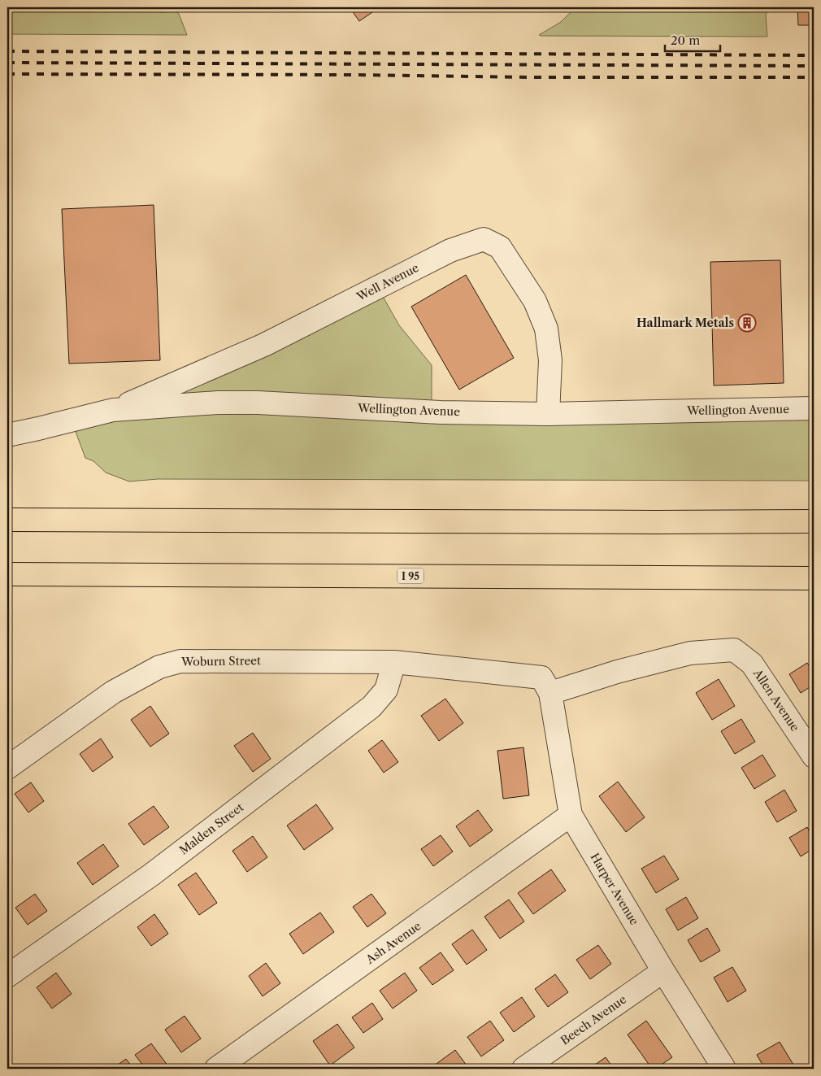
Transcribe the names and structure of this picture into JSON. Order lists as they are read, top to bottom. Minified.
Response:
{"streets":{"highway":["I 95"],"street":["Well Avenue","Wellington Avenue","Woburn Street","Allen Avenue","Malden Street","Harper Avenue","Ash Avenue","Beech Avenue"]},"crossings":[["Well Avenue","Wellington Avenue"],["Woburn Street","Malden Street"],["Woburn Street","Harper Avenue"],["Allen Avenue","Harper Avenue"],["Malden Street","Harper Avenue"],["Harper Avenue","Ash Avenue"],["Harper Avenue","Beech Avenue"]],"places":{"building":["Hallmark Metals"]},"scale_bar":"20 m"}
